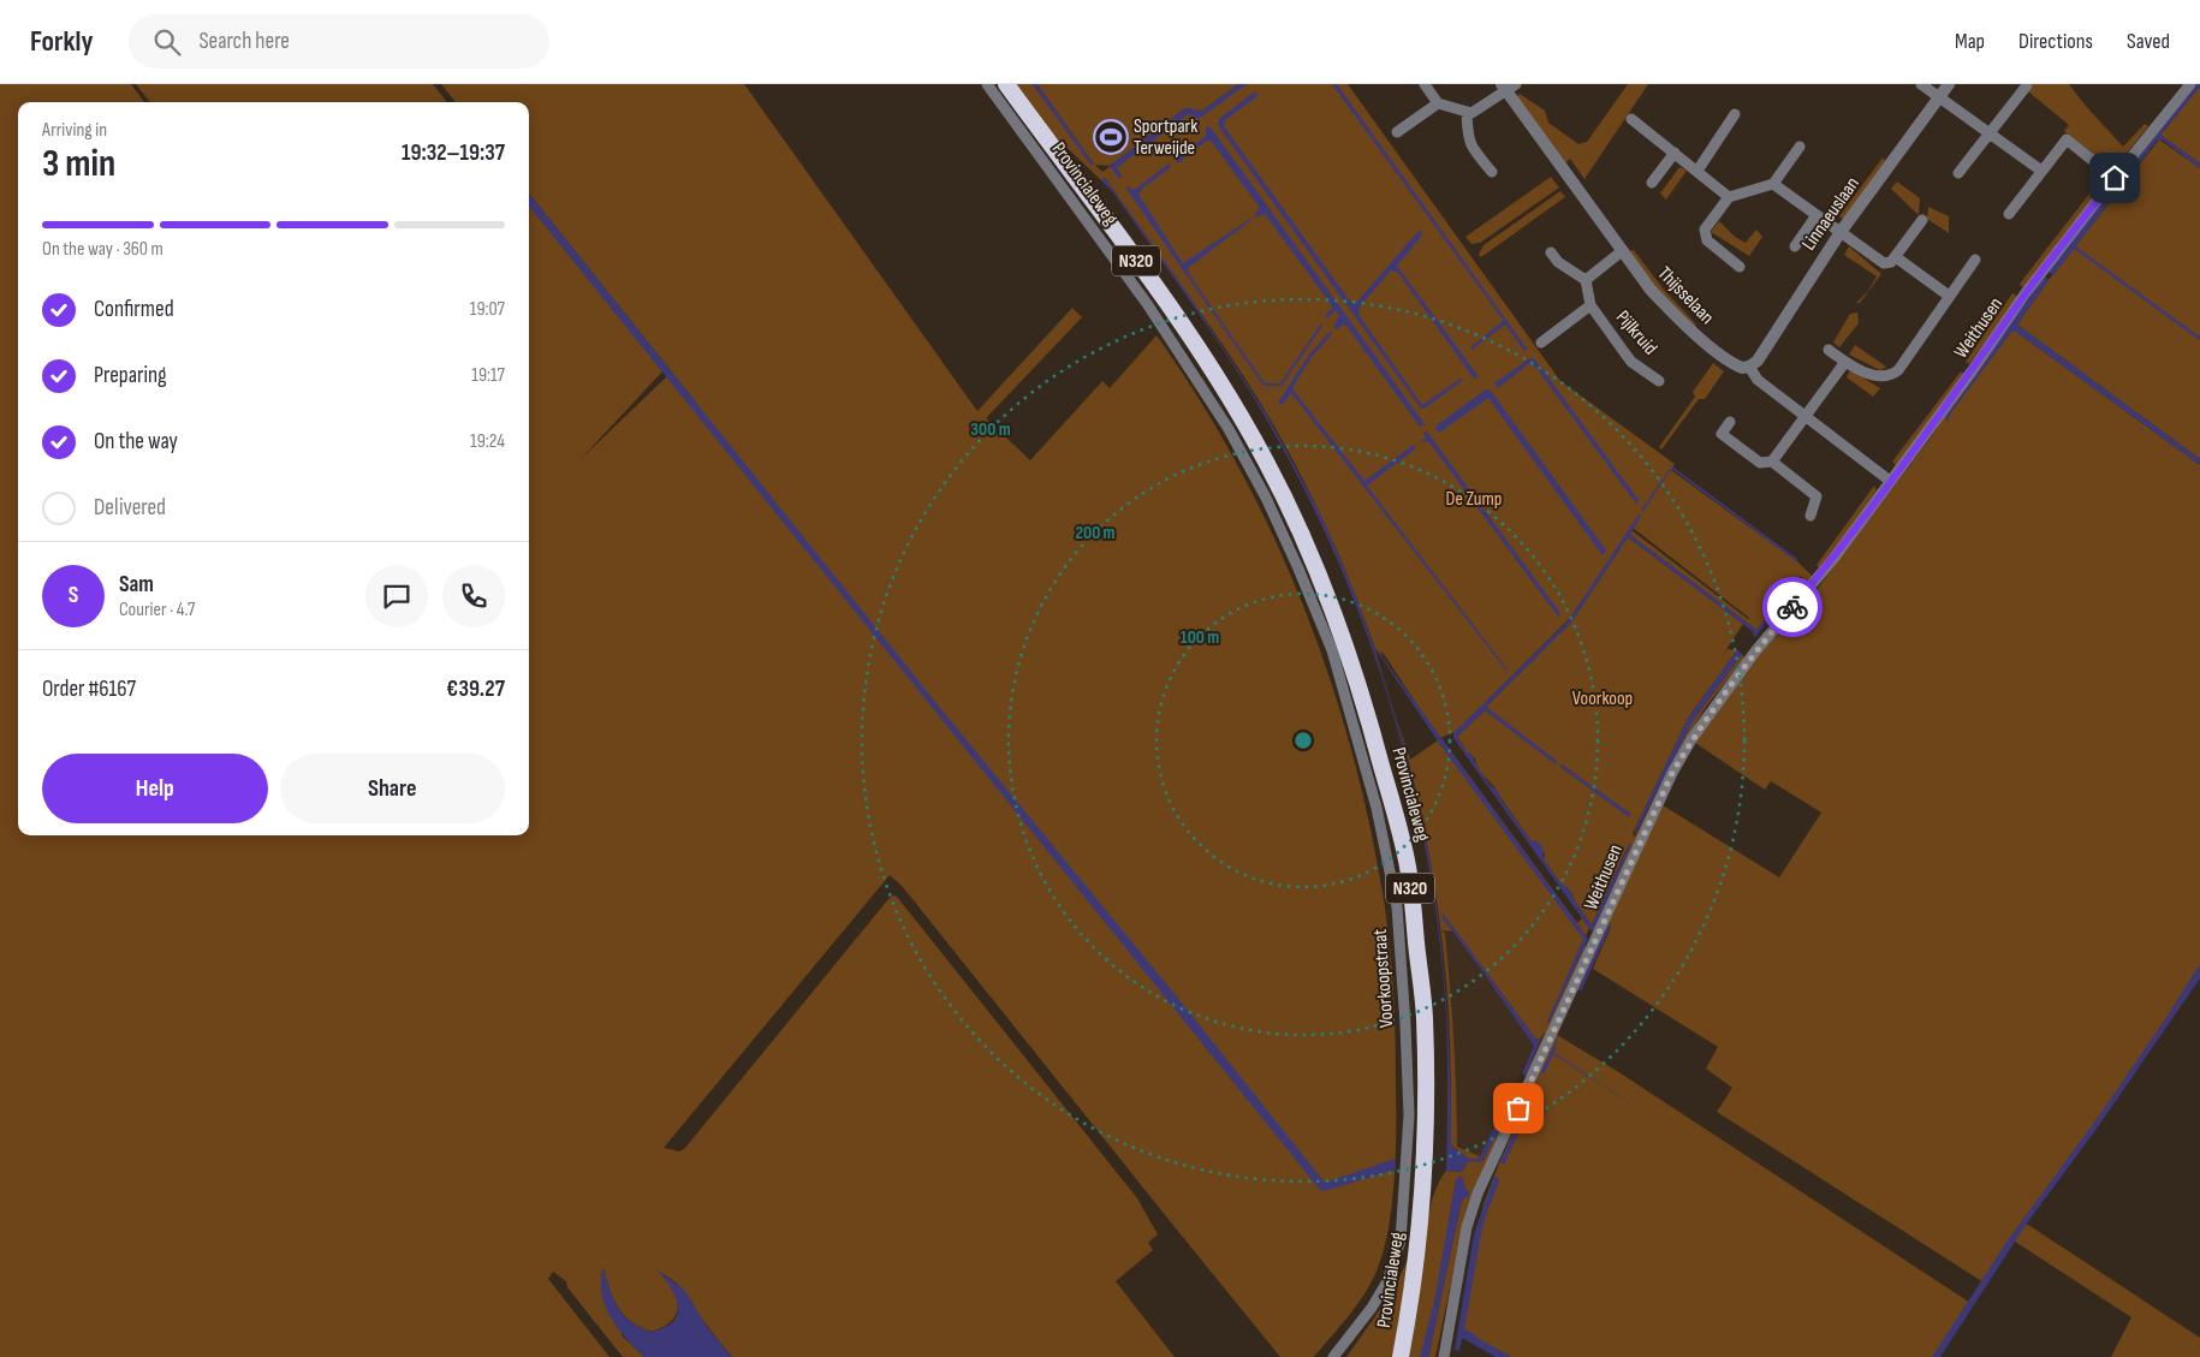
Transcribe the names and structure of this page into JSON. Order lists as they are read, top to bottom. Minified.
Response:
{"streets":{"highway":["Provincialeweg","N320"],"street":["Linnaeuslaan","Thijsselaan","Weithusen","Pijlkruid","Voorkoopstraat"]},"crossings":[["Provincialeweg","Voorkoopstraat"],["Linnaeuslaan","Thijsselaan"],["Thijsselaan","Weithusen"]],"parks":["De Zump","Voorkoop"],"places":{"sports":["Sportpark Terweijde"]},"page":{"header":"Forkly","search":"Search here","nav":["Map","Directions","Saved"],"heading":["3 min","Arriving in","19:32–19:37"],"panel":["Sam","Courier · 4.7","Order #6167","€39.27"],"bar":"On the way · 360 m","list":[["Confirmed","19:07"],["Preparing","19:17"],["On the way","19:24"],"Delivered"],"round":"S","buttons":["Help","Share"]},"rings":["300 m","200 m","100 m"]}
